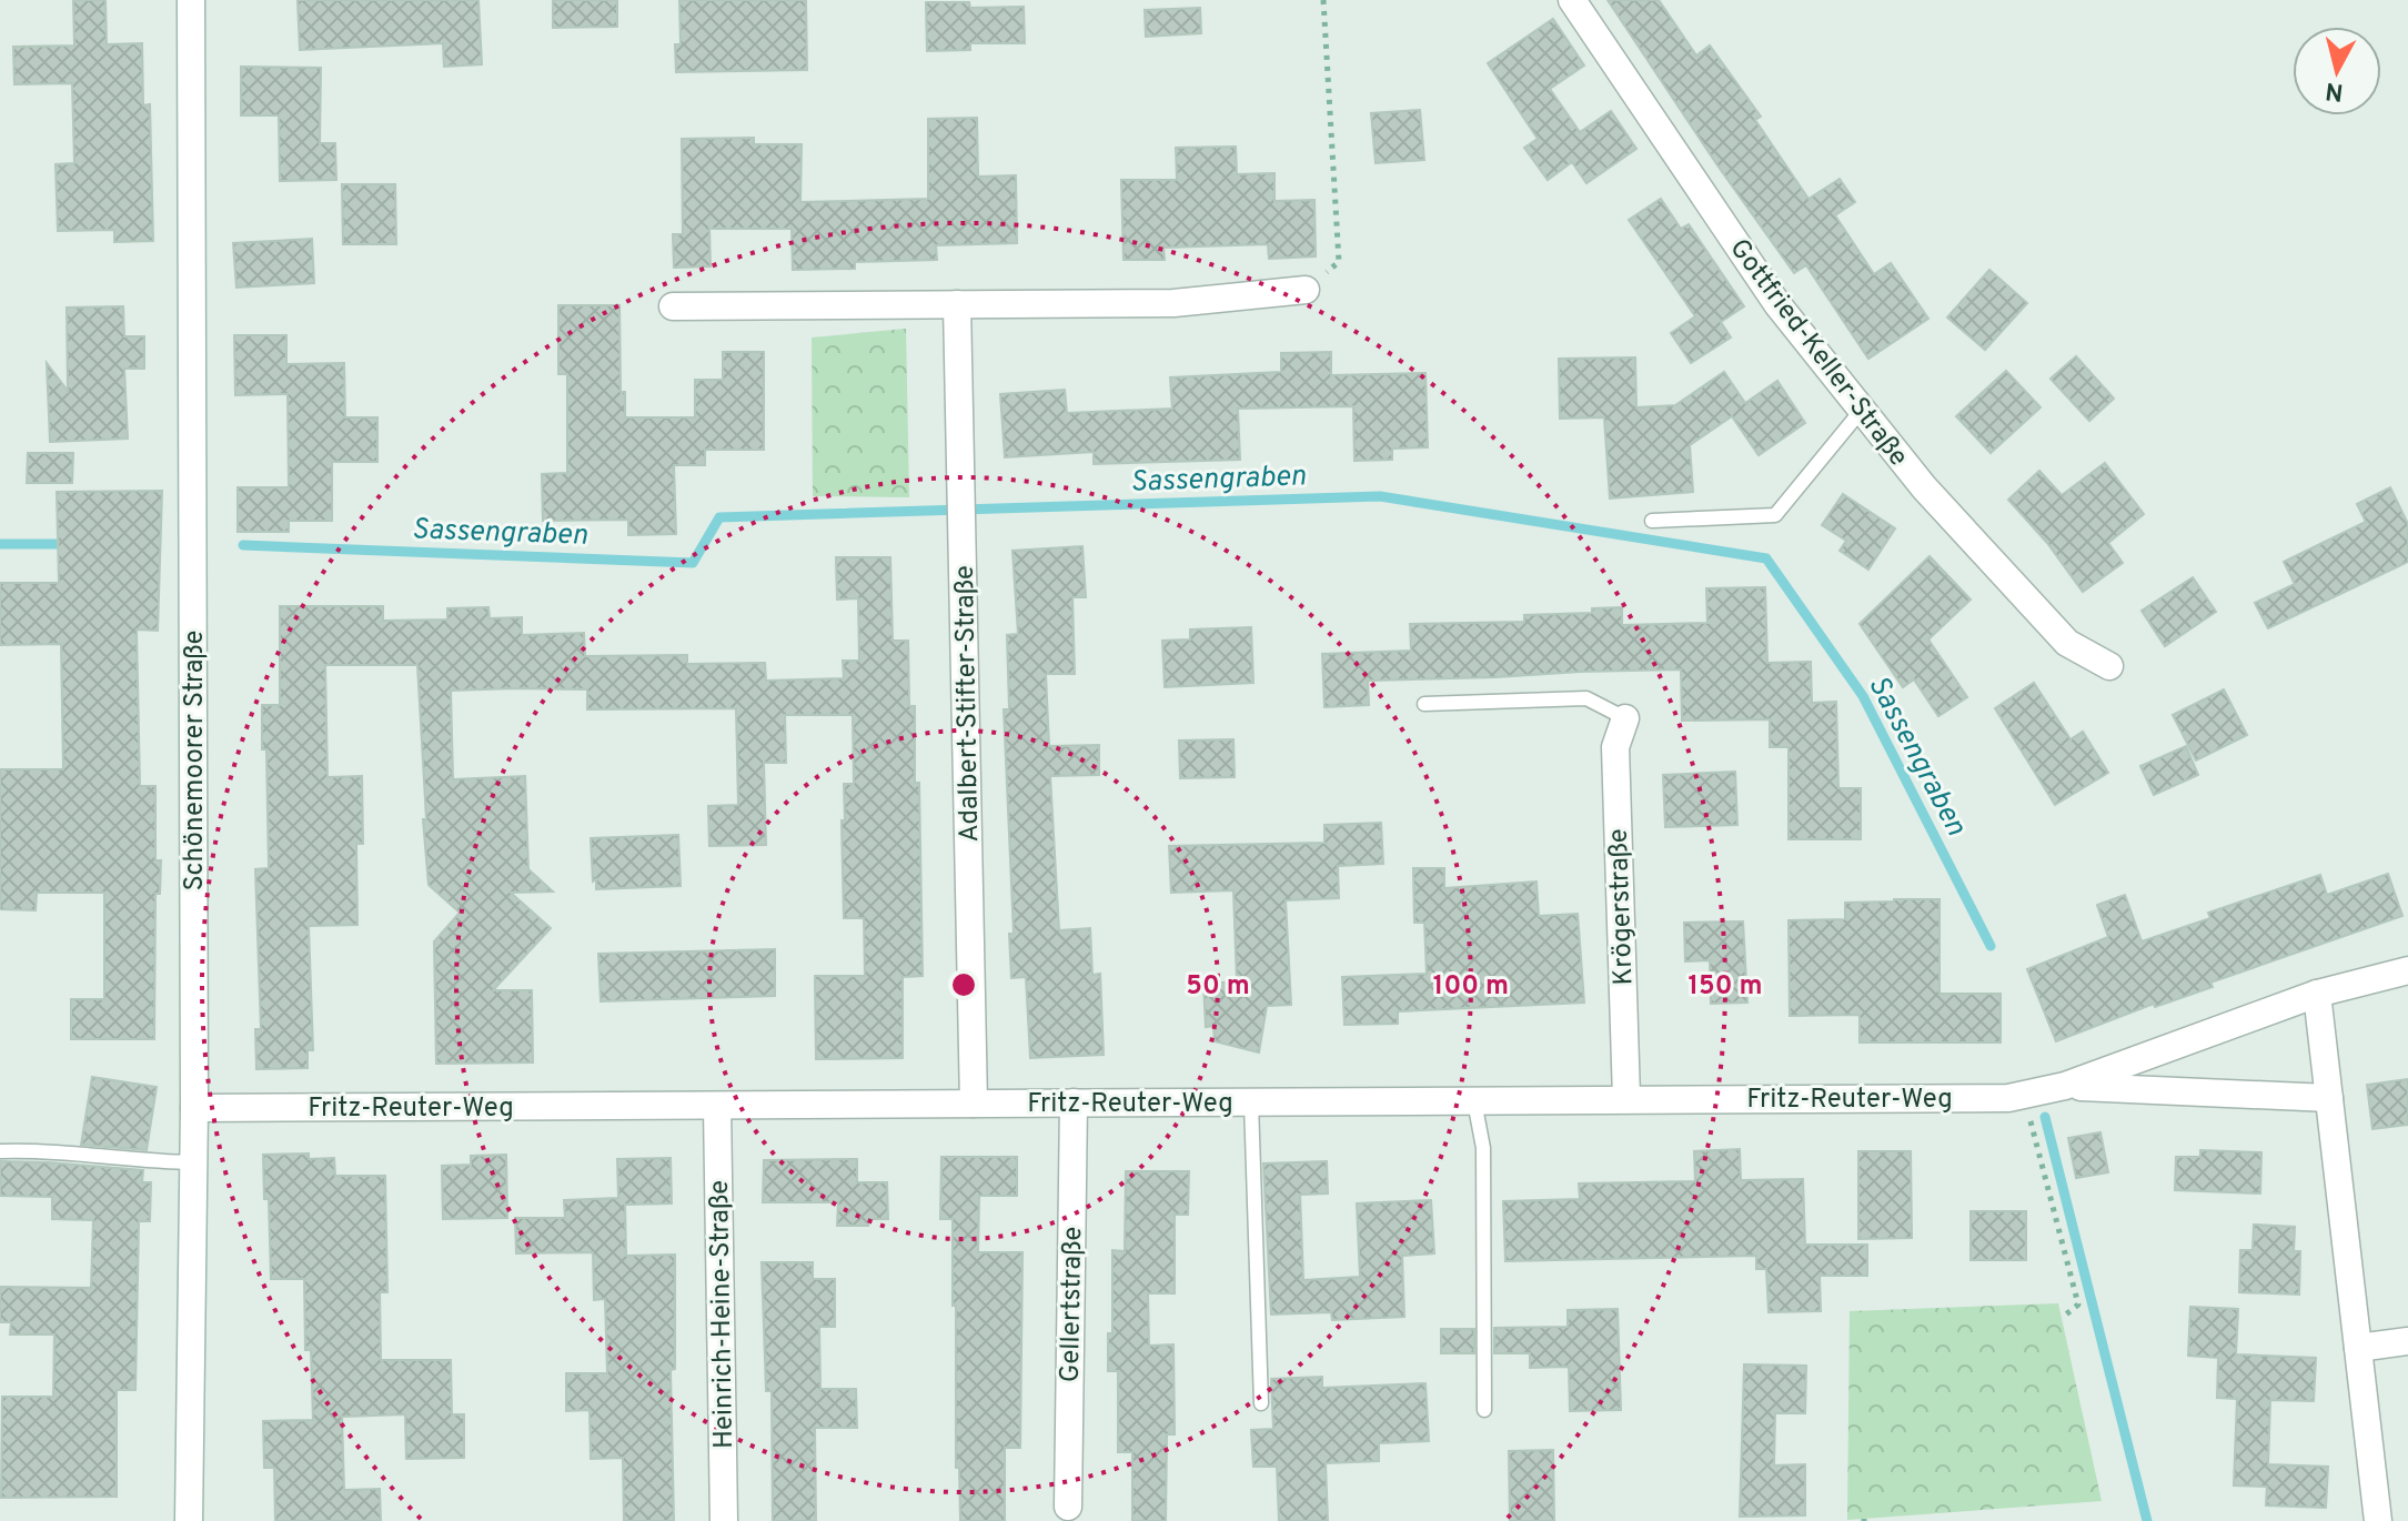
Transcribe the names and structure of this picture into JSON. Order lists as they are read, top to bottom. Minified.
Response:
{"streets":{"street":["Gottfried-Keller-Straße","Adalbert-Stifter-Straße","Schönemoorer Straße","Krögerstraße","Fritz-Reuter-Weg","Gellertstraße","Heinrich-Heine-Straße"]},"crossings":[["Adalbert-Stifter-Straße","Fritz-Reuter-Weg"],["Schönemoorer Straße","Fritz-Reuter-Weg"],["Krögerstraße","Fritz-Reuter-Weg"],["Fritz-Reuter-Weg","Gellertstraße"],["Fritz-Reuter-Weg","Heinrich-Heine-Straße"]],"water":["Sassengraben"],"north":"bottom","rings":["50 m","100 m","150 m"]}
